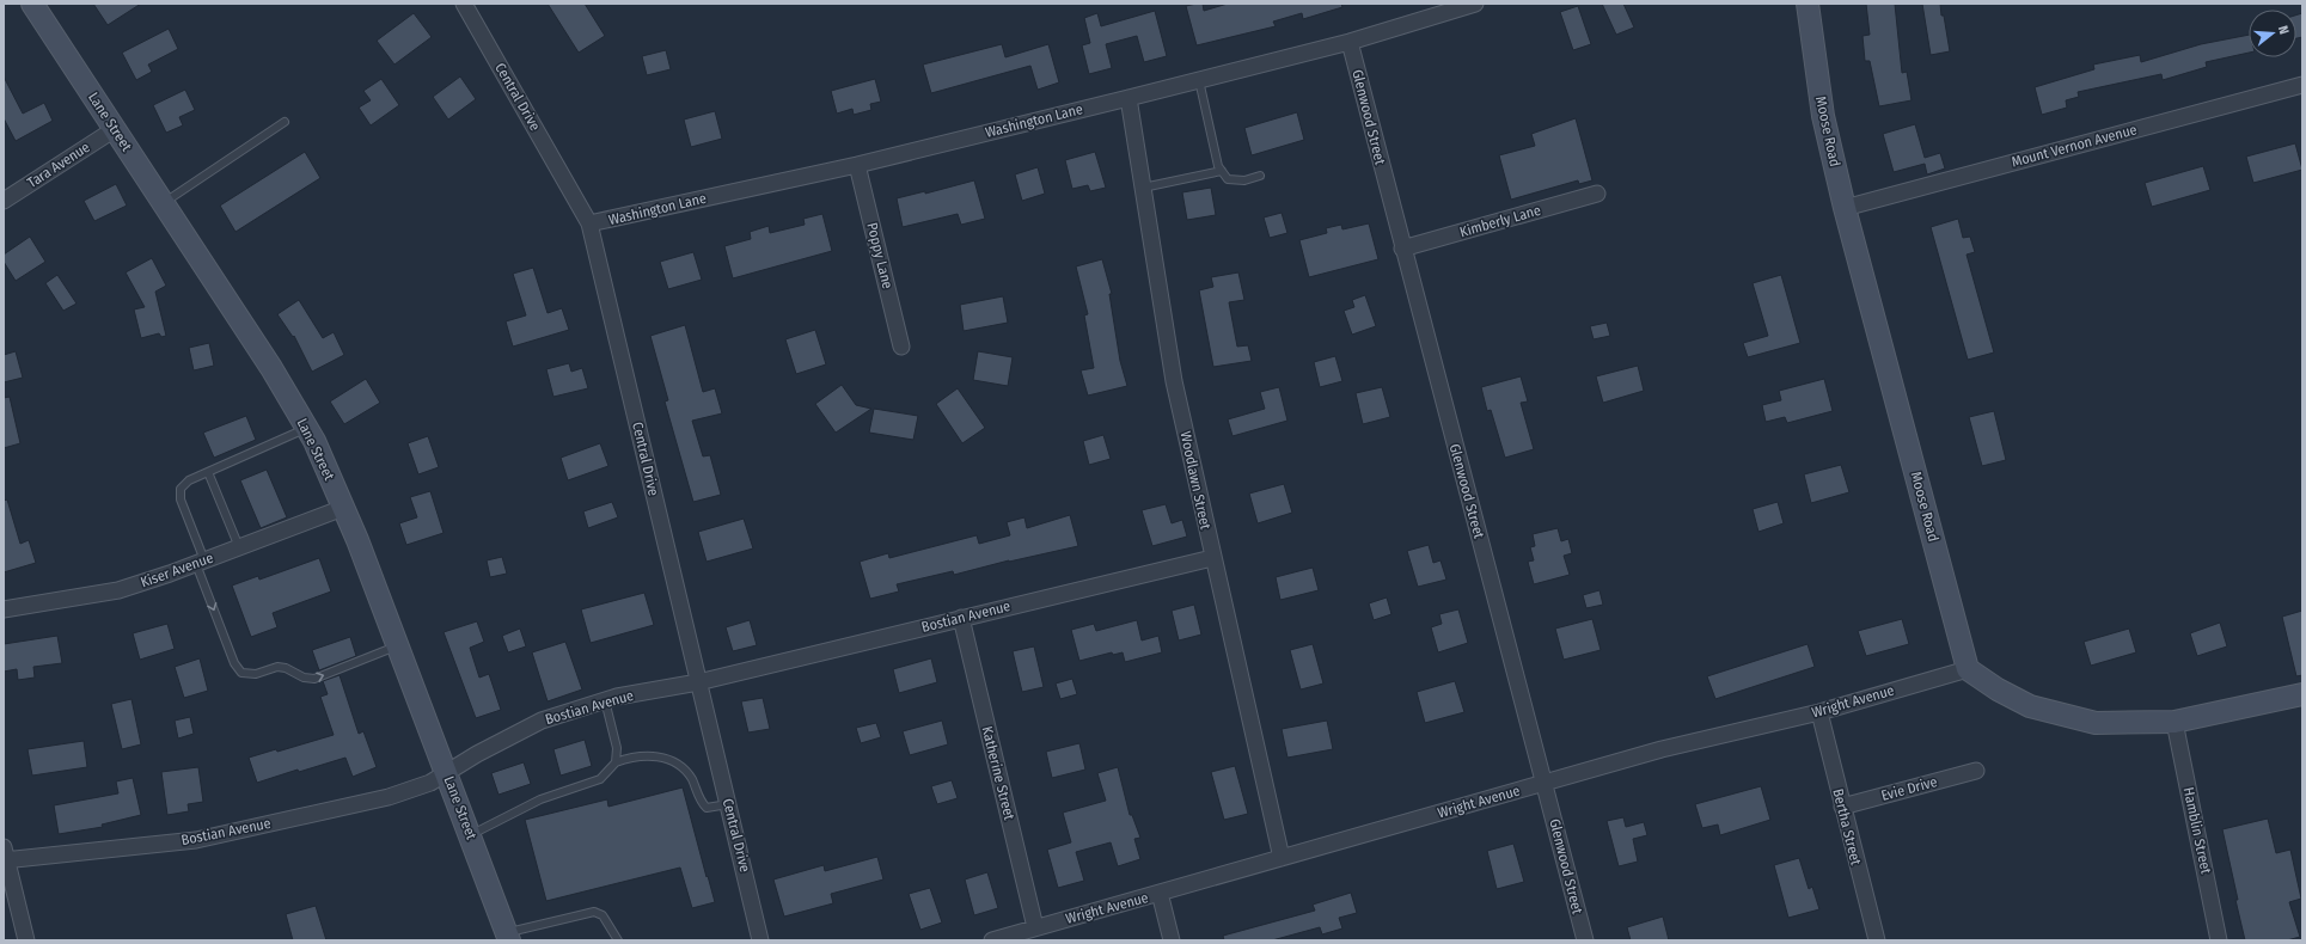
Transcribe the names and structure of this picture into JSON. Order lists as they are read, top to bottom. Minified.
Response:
{"streets":{"main road":["Lane Street","Moose Road"],"street":["Central Drive","Glenwood Street","Washington Lane","Mount Vernon Avenue","Tara Avenue","Kimberly Lane","Poppy Lane","Woodlawn Street","Kiser Avenue","Bostian Avenue","Wright Avenue","Katherine Street","Evie Drive","Bertha Street","Hamblin Street"]},"crossings":[["Central Drive","Washington Lane"],["Central Drive","Bostian Avenue"],["Glenwood Street","Washington Lane"],["Glenwood Street","Kimberly Lane"],["Glenwood Street","Wright Avenue"],["Washington Lane","Poppy Lane"],["Washington Lane","Woodlawn Street"],["Lane Street","Tara Avenue"],["Lane Street","Kiser Avenue"],["Lane Street","Bostian Avenue"],["Moose Road","Mount Vernon Avenue"],["Moose Road","Wright Avenue"],["Woodlawn Street","Bostian Avenue"],["Woodlawn Street","Wright Avenue"],["Bostian Avenue","Katherine Street"],["Wright Avenue","Katherine Street"],["Wright Avenue","Bertha Street"],["Evie Drive","Bertha Street"]],"north":"right"}
